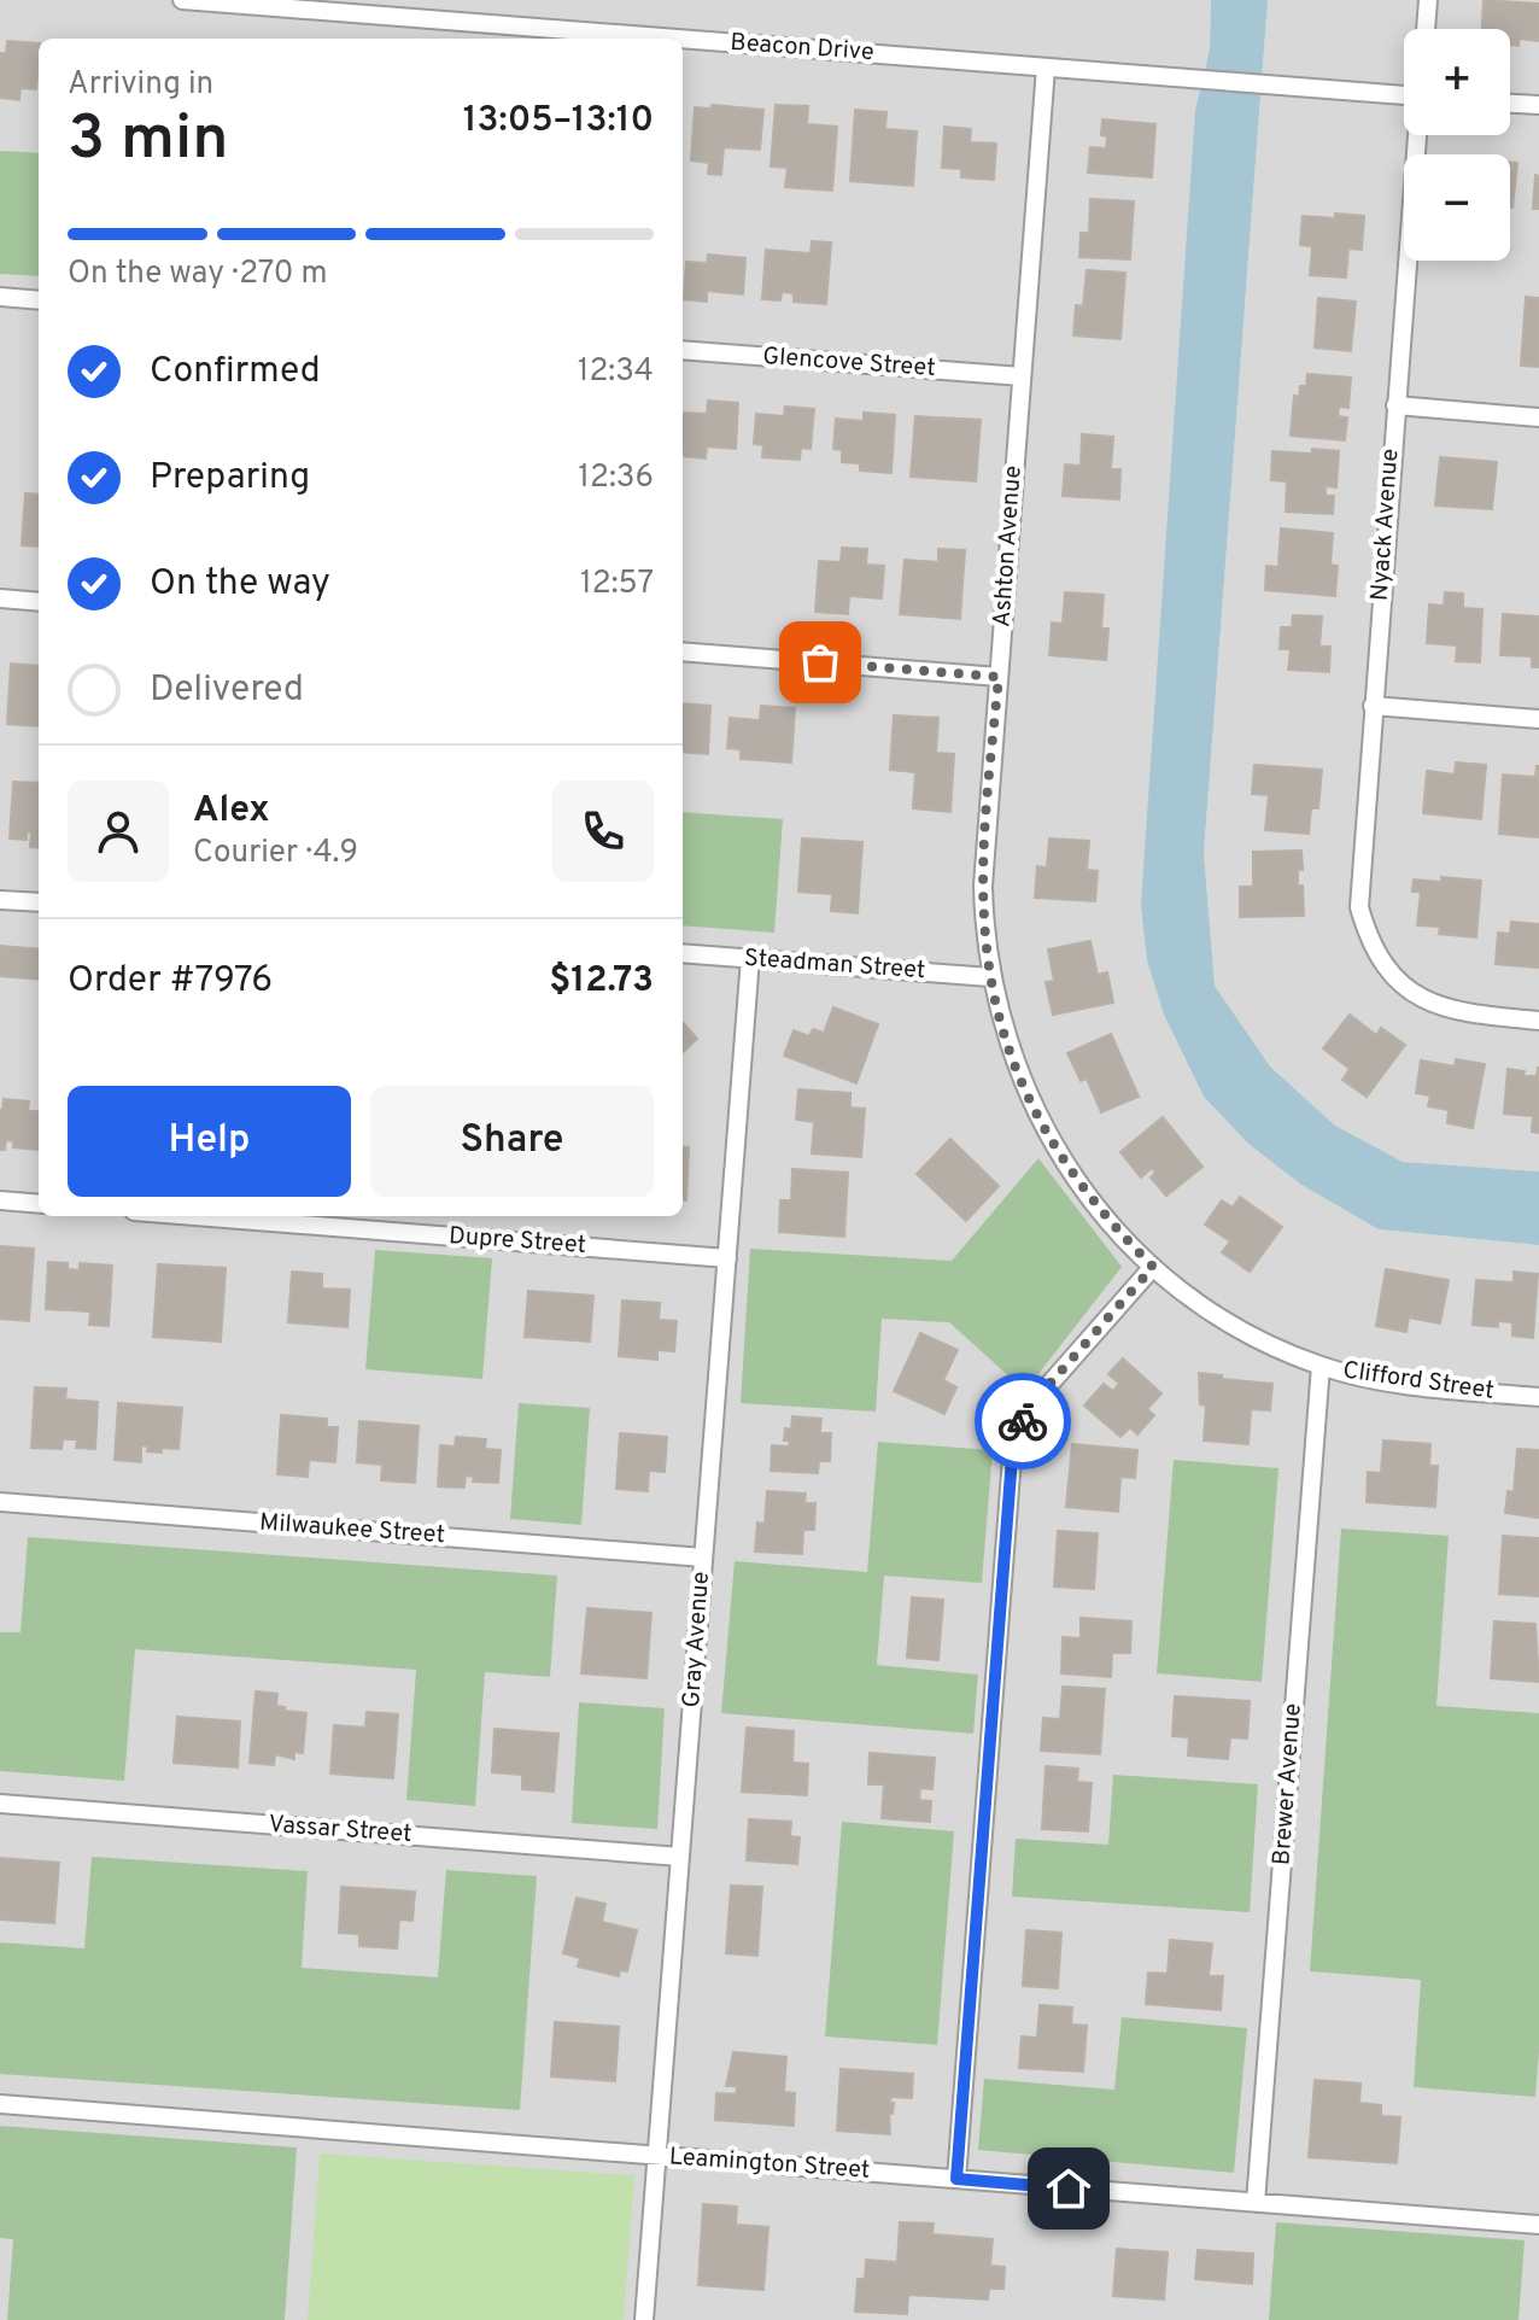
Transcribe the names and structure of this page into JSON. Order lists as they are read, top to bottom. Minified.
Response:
{"streets":{"street":["Beacon Drive","Glencove Street","Nyack Avenue","Ashton Avenue","Steadman Street","Dupre Street","Clifford Street","Milwaukee Street","Gray Avenue","Brewer Avenue","Vassar Street","Leamington Street"]},"crossings":[["Beacon Drive","Ashton Avenue"],["Glencove Street","Ashton Avenue"],["Ashton Avenue","Steadman Street"],["Ashton Avenue","Clifford Street"],["Steadman Street","Gray Avenue"],["Dupre Street","Gray Avenue"],["Clifford Street","Brewer Avenue"],["Milwaukee Street","Gray Avenue"],["Gray Avenue","Vassar Street"],["Gray Avenue","Leamington Street"],["Brewer Avenue","Leamington Street"]],"page":{"map_buttons":["+","−"],"heading":["3 min","Arriving in","13:05–13:10"],"panel":["Alex","Courier · 4.9","Order #7976","$12.73"],"bar":"On the way · 270 m","list":[["Confirmed","12:34"],["Preparing","12:36"],["On the way","12:57"],"Delivered"],"buttons":["Help","Share"]}}
